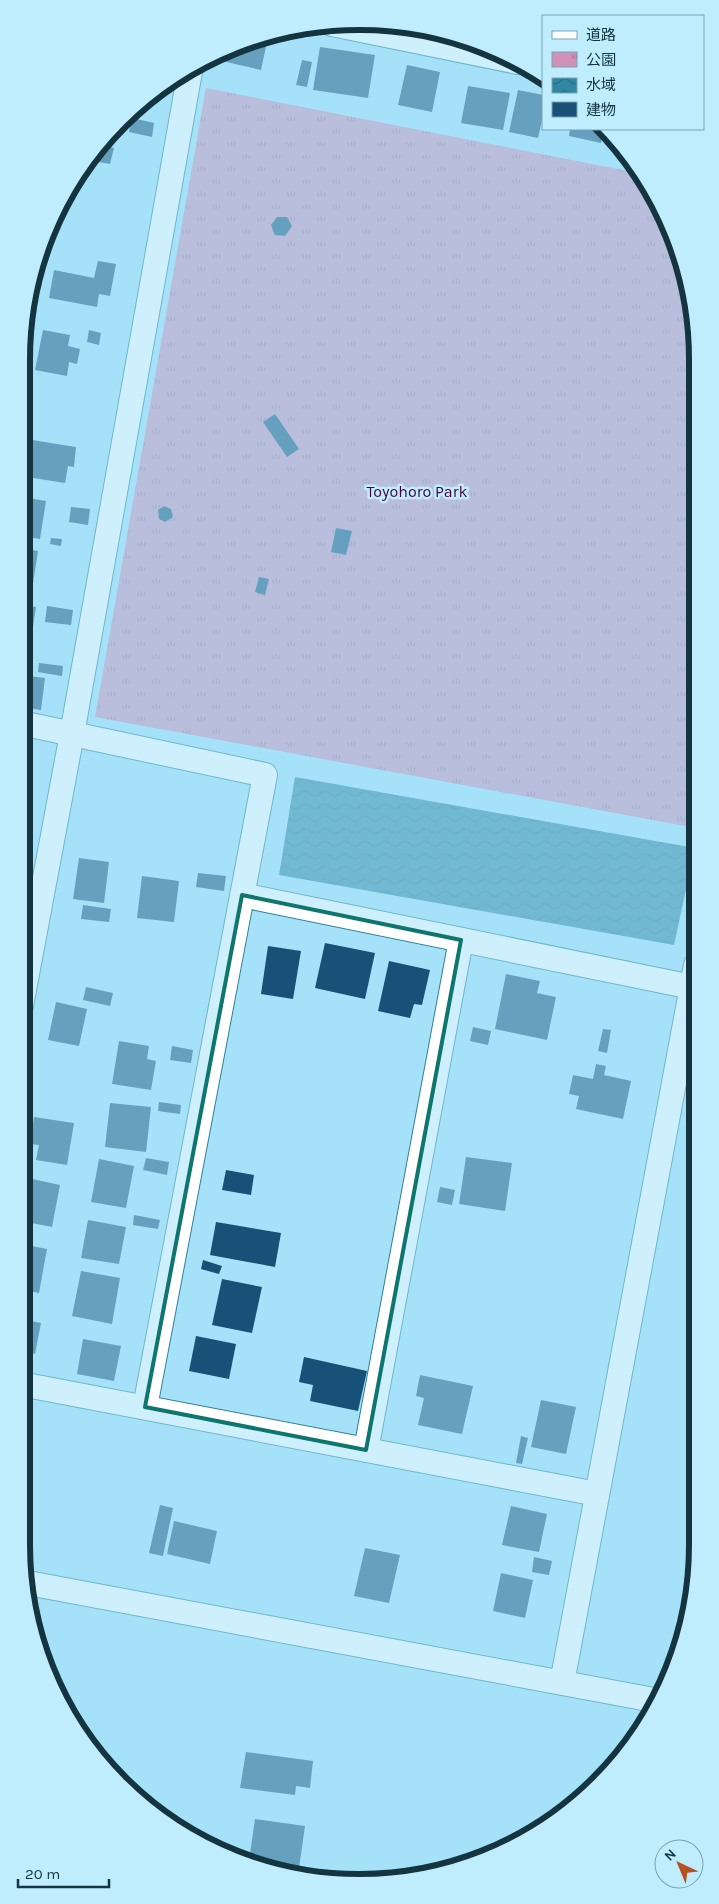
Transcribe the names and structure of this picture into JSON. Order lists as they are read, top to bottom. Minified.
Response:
{"parks":["Toyohoro Park"],"legend":["道路","公園","水域","建物"],"scale_bar":"20 m","north":"top left"}
